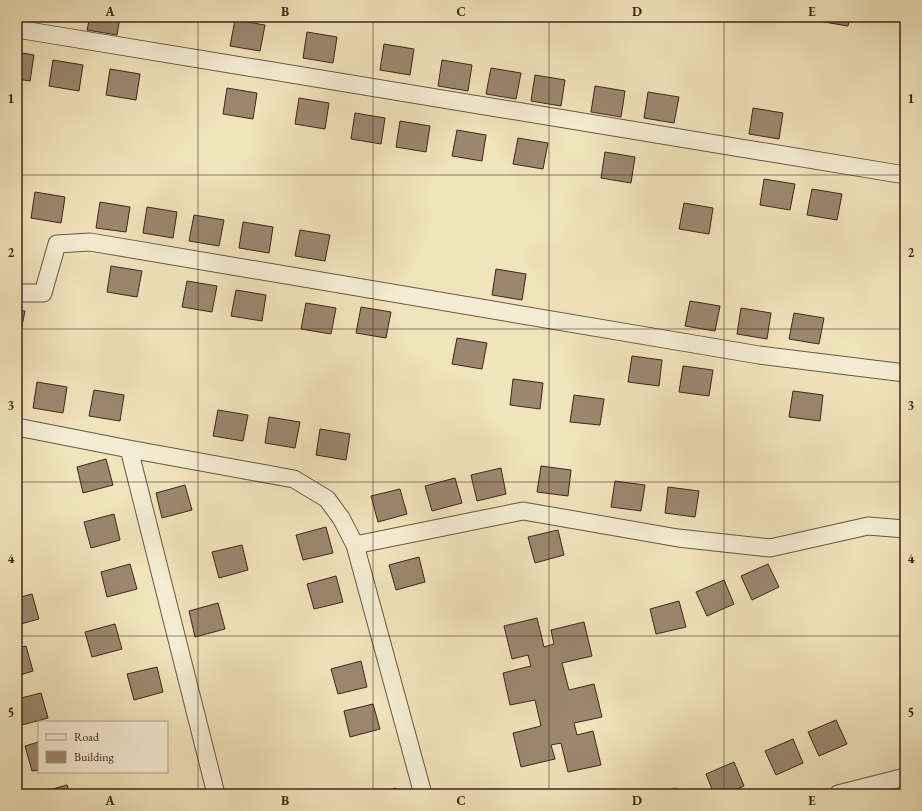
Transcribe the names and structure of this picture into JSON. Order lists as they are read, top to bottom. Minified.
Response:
{"legend":["Road","Building"],"grid":{"columns":["A","B","C","D","E"],"rows":["1","2","3","4","5"]}}
